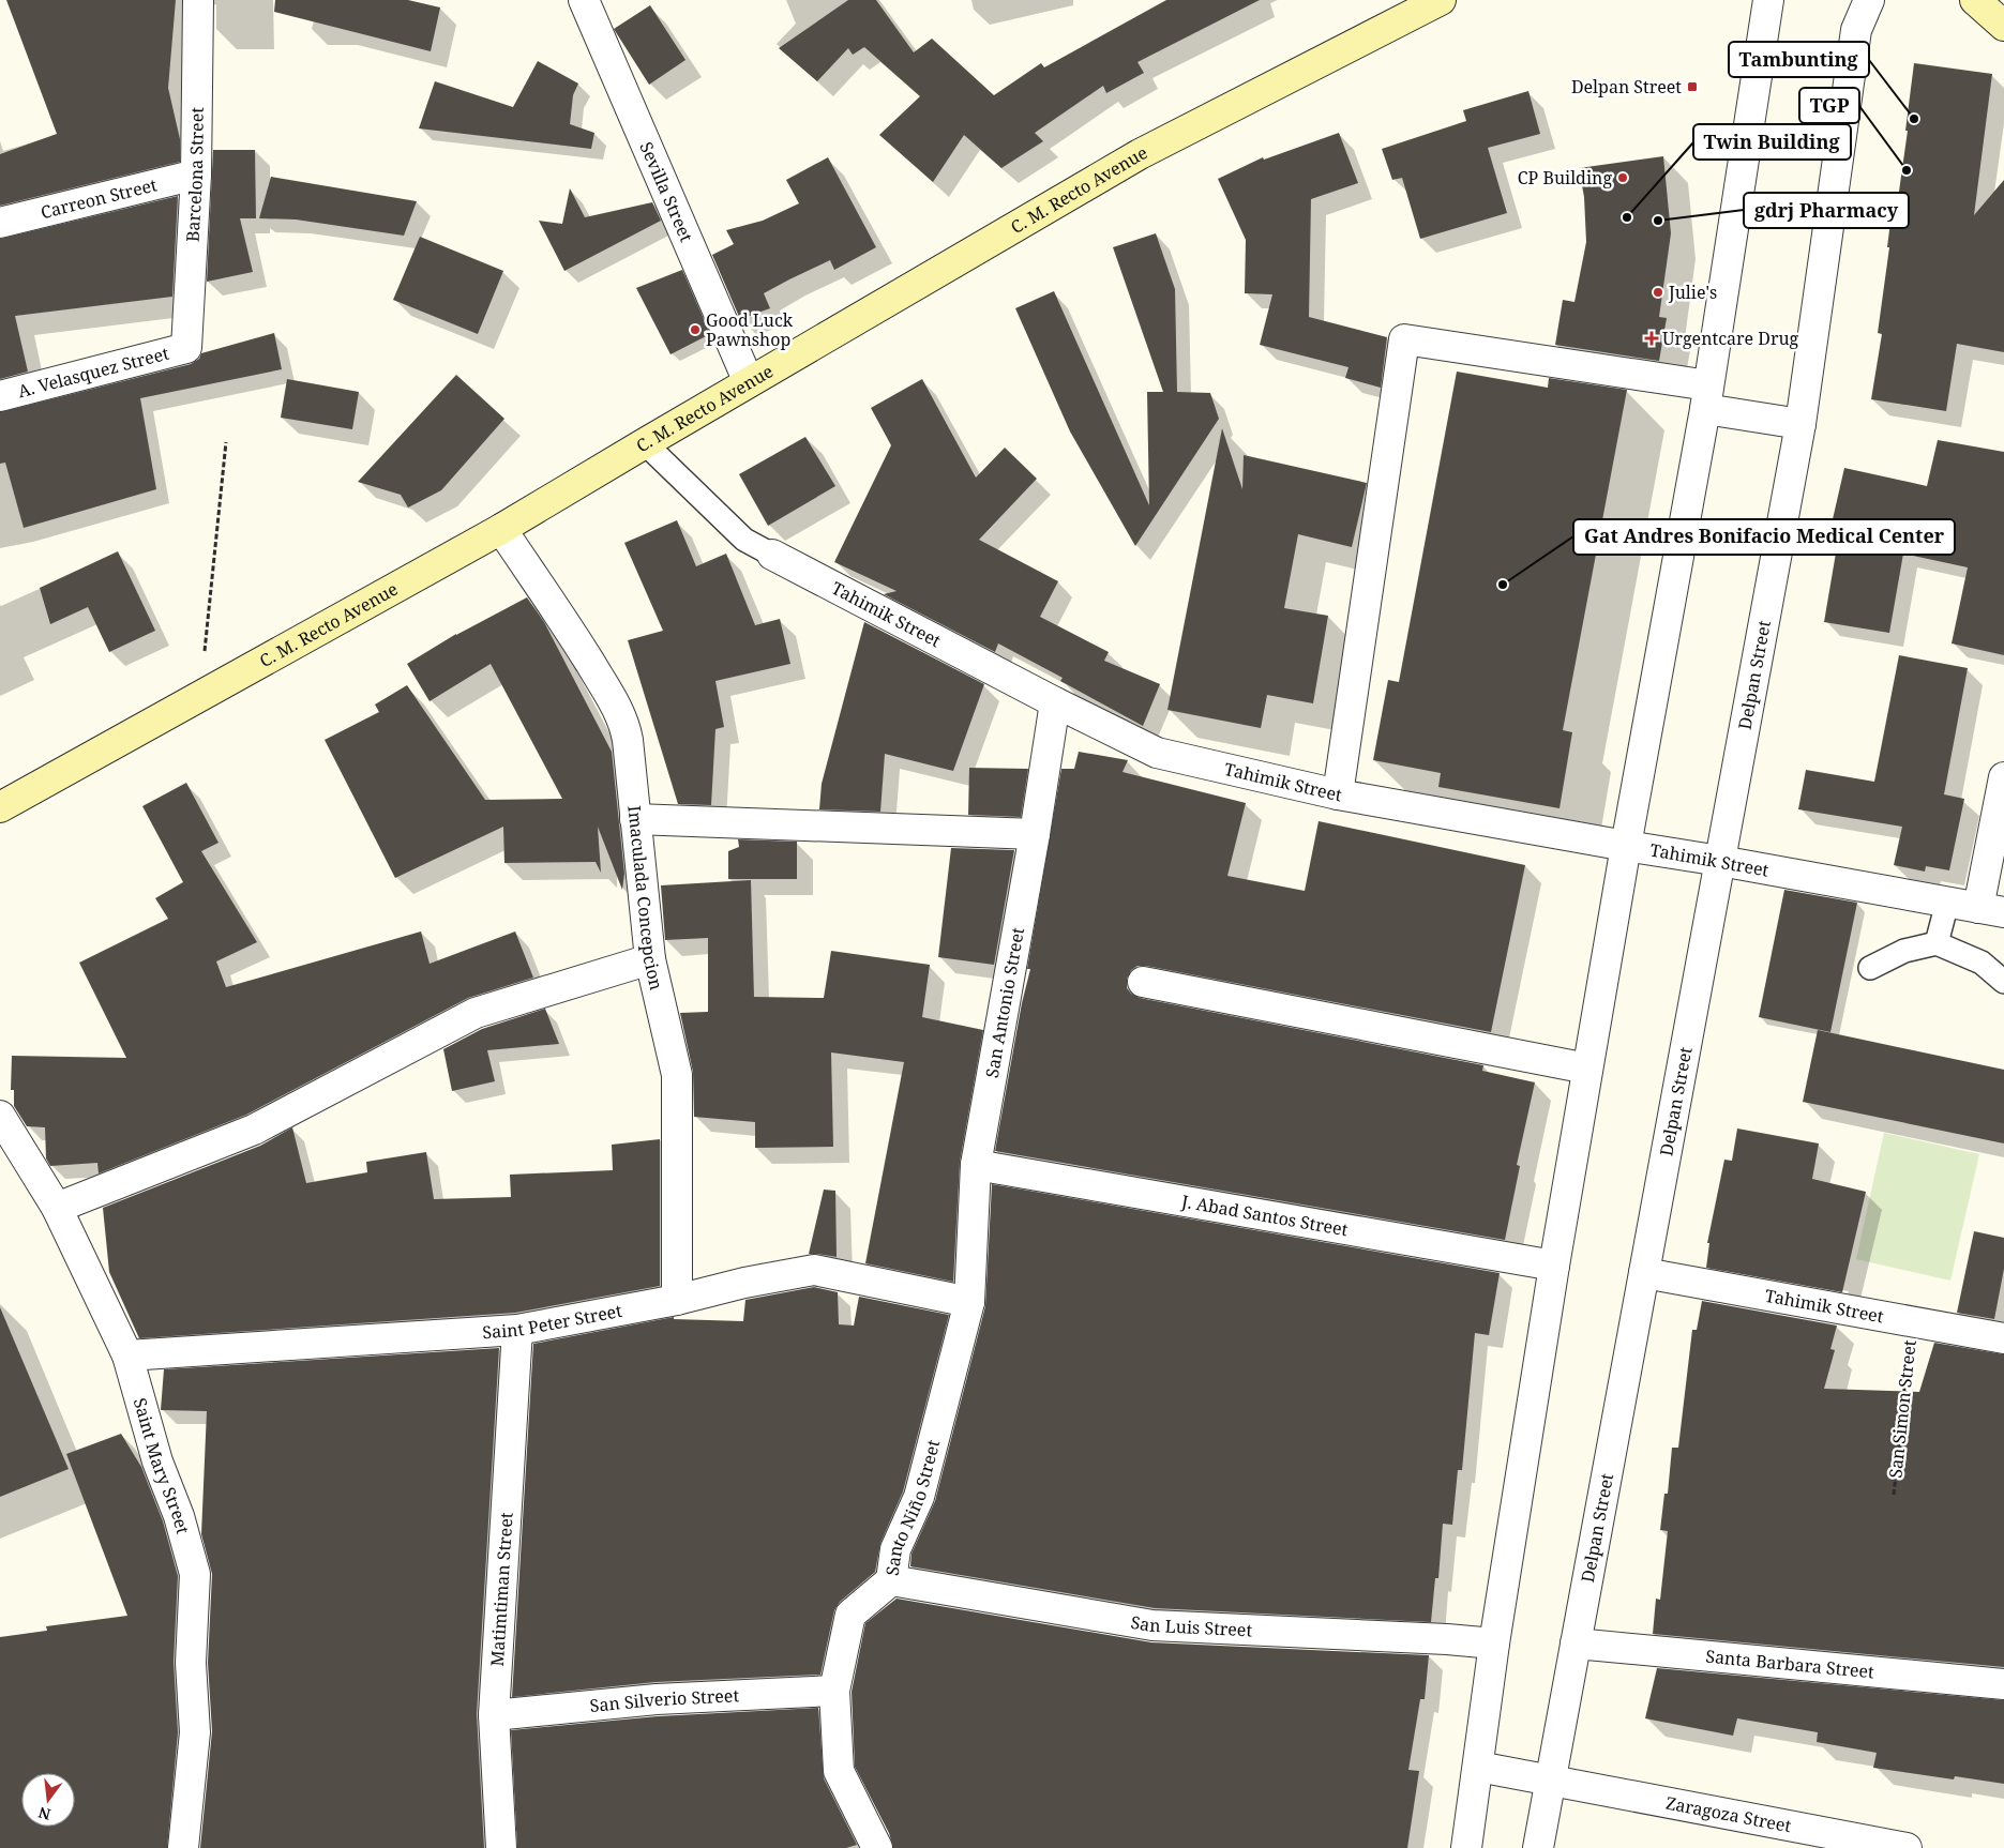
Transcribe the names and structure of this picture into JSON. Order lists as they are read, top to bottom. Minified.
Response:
{"streets":{"main road":["C. M. Recto Avenue"],"street":["Barcelona Street","Sevilla Street","Carreon Street","A. Velasquez Street","Tahimik Street","Delpan Street","Imaculada Concepcion","San Antonio Street","J. Abad Santos Street","Saint Peter Street","Saint Mary Street","Santo Niño Street","Matimtiman Street","San Luis Street","Santa Barbara Street","San Silverio Street","Zaragoza Street"],"path":["San Simon Street"]},"crossings":[["Barcelona Street","Carreon Street"],["Barcelona Street","A. Velasquez Street"],["C. M. Recto Avenue","Sevilla Street"],["C. M. Recto Avenue","Tahimik Street"],["C. M. Recto Avenue","Imaculada Concepcion"],["Tahimik Street","Delpan Street"],["Tahimik Street","San Antonio Street"],["Tahimik Street","San Simon Street"],["Delpan Street","Santa Barbara Street"],["Delpan Street","Zaragoza Street"],["Imaculada Concepcion","Saint Peter Street"],["San Antonio Street","J. Abad Santos Street"],["San Antonio Street","Saint Peter Street"],["San Antonio Street","Santo Niño Street"],["Saint Peter Street","Saint Mary Street"],["Saint Peter Street","Santo Niño Street"],["Saint Peter Street","Matimtiman Street"],["Santo Niño Street","San Luis Street"],["Santo Niño Street","San Silverio Street"],["Matimtiman Street","San Silverio Street"]],"places":{"transit":["Delpan Street"],"other":["Tambunting","TGP","CP Building","Twin Building","gdrj Pharmacy","Julie's","Good Luck Pawnshop","Gat Andres Bonifacio Medical Center"],"health":["Urgentcare Drug"]},"north":"bottom"}
